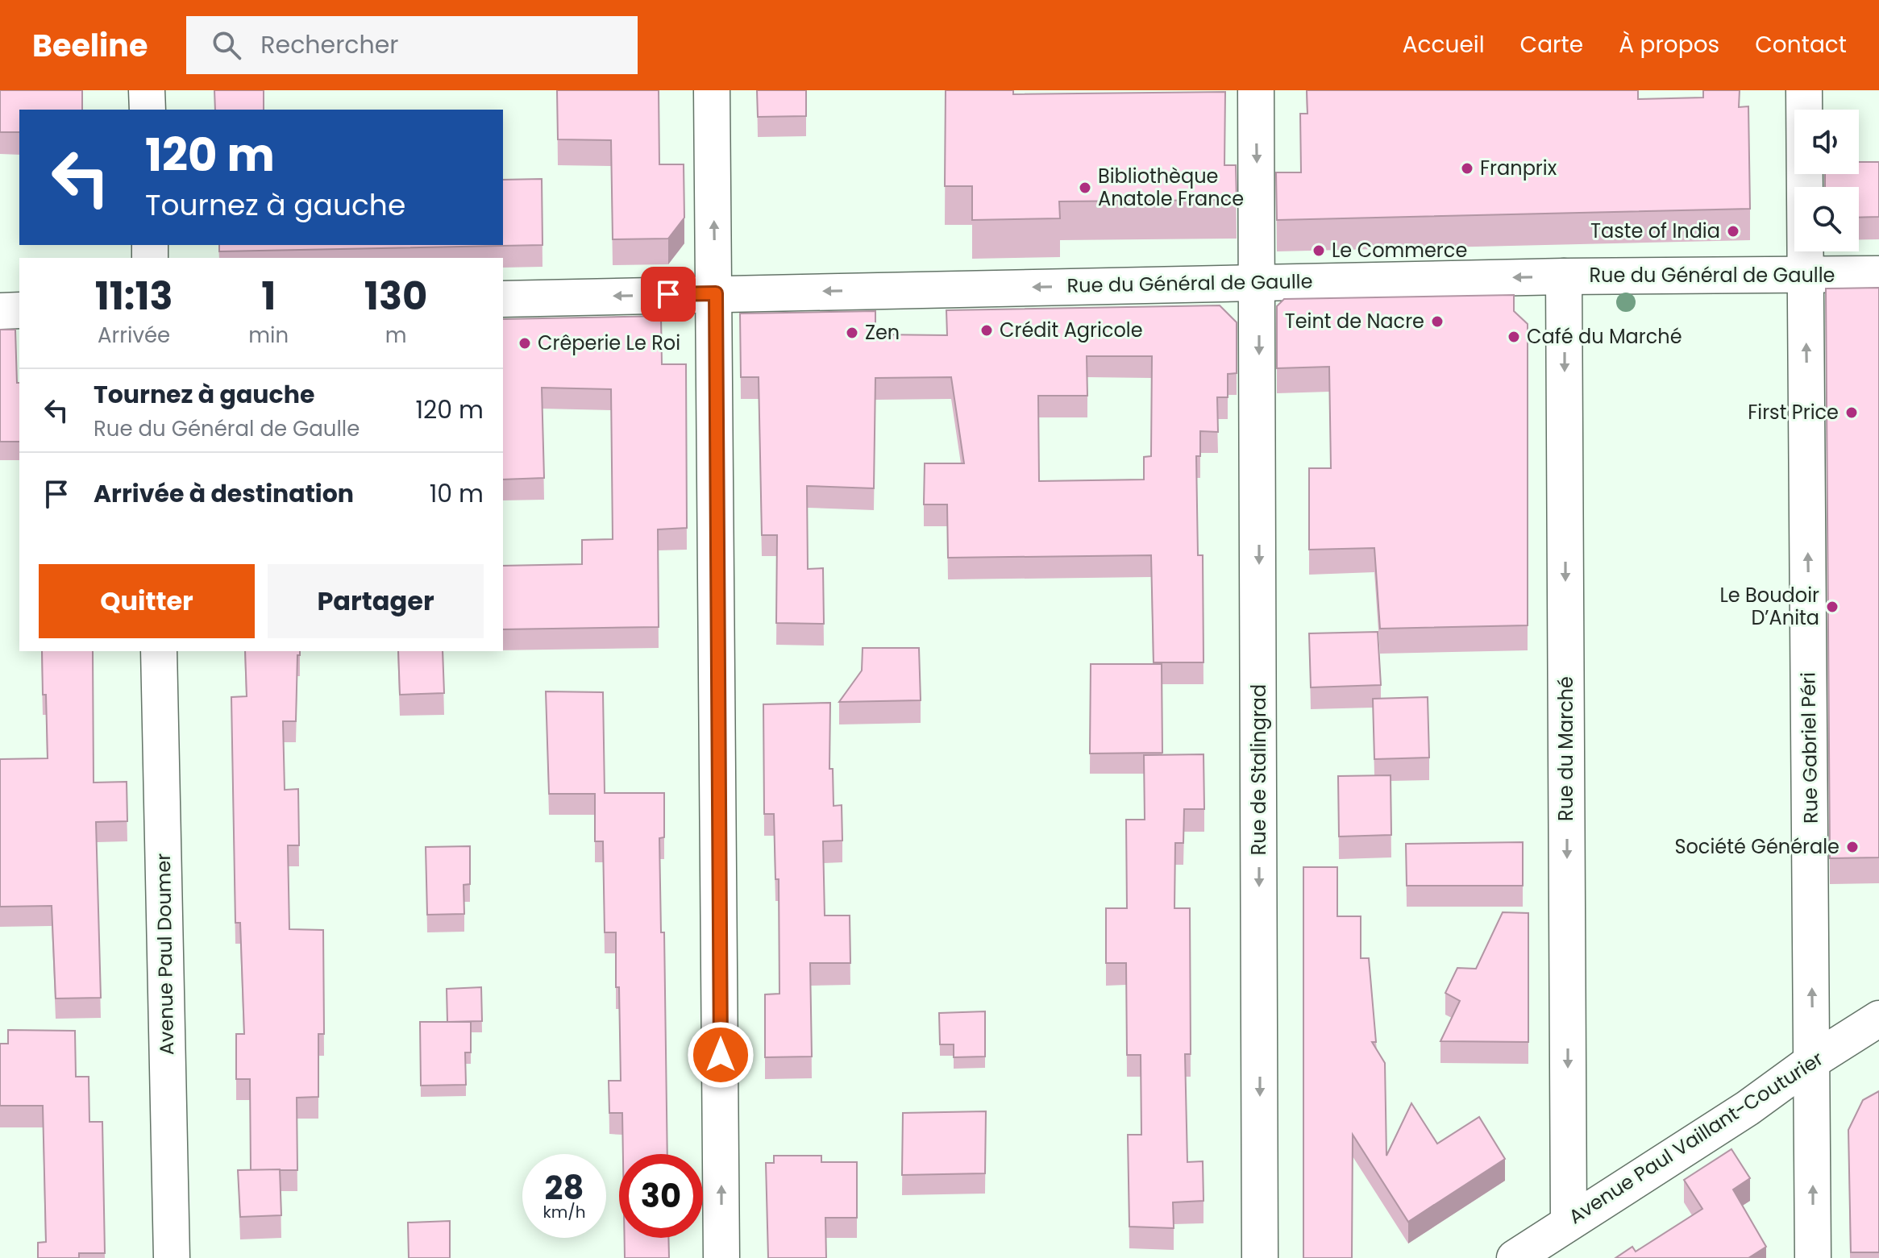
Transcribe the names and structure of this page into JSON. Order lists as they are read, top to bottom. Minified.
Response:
{"streets":{"street":["Rue du Général de Gaulle","Rue Gabriel Péri","Rue du Marché","Rue de Stalingrad","Avenue Paul Doumer","Avenue Paul Vaillant-Couturier"]},"crossings":[["Rue du Général de Gaulle","Rue Gabriel Péri"],["Rue du Général de Gaulle","Rue du Marché"],["Rue du Général de Gaulle","Rue de Stalingrad"],["Rue Gabriel Péri","Avenue Paul Vaillant-Couturier"],["Rue du Marché","Avenue Paul Vaillant-Couturier"]],"one_way":["Rue du Général de Gaulle","Rue Gabriel Péri","Rue du Marché","Rue de Stalingrad"],"places":["Franprix","Bibliothèque Anatole France","Taste of India","Le Commerce","Teint de Nacre","Crédit Agricole","Zen","Café du Marché","Crêperie Le Roi","First Price","Le Boudoir D’Anita","Société Générale"],"page":{"header":"Beeline","search":"Rechercher","nav":["Accueil","Carte","À propos","Contact"],"turn":["120 m","Tournez à gauche"],"eta":["11:13","Arrivée","1","min","130","m"],"list":[{"name":"Tournez à gauche","note":"Rue du Général de Gaulle","value":"120 m"},{"name":"Arrivée à destination","value":"10 m"}],"buttons":["Quitter","Partager"],"speed":"28 km/h","limit":"30"}}
